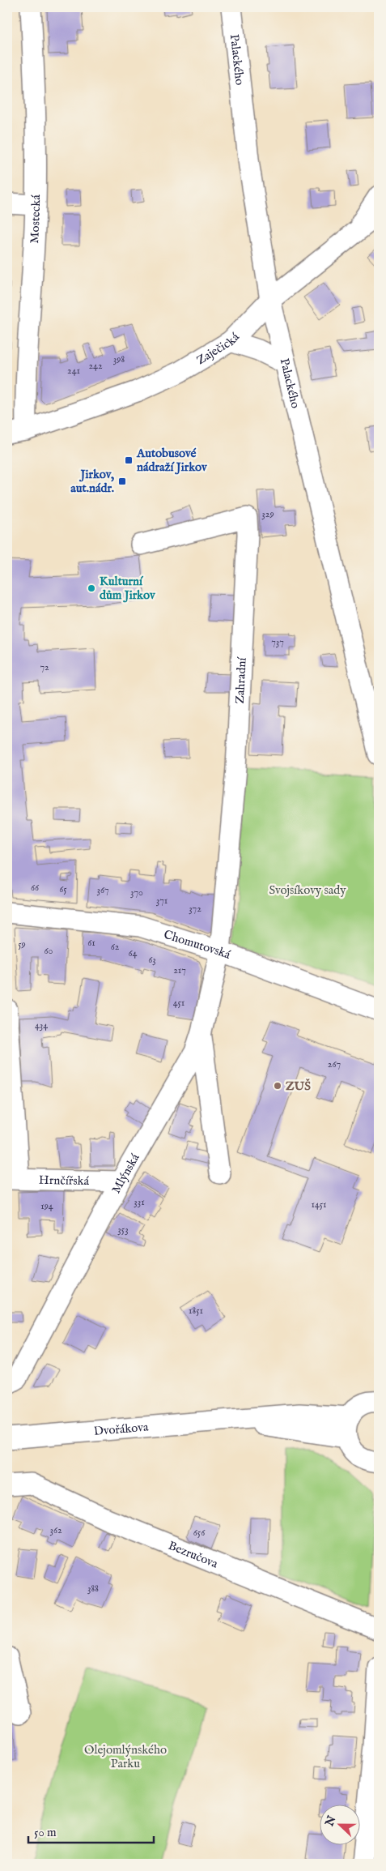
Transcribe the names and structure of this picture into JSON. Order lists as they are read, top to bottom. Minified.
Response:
{"streets":{"street":["Palackého","Mostecká","Zaječická","Zahradní","Chomutovská","Mlýnská","Hrnčířská","Dvořákova","Bezručova"]},"crossings":[["Palackého","Zaječická"],["Mostecká","Zaječická"],["Zahradní","Chomutovská"],["Zahradní","Mlýnská"],["Chomutovská","Mlýnská"],["Mlýnská","Hrnčířská"]],"parks":["Svojsíkovy sady","Olejomlýnského Parku"],"places":{"transit":["Autobusové nádraží Jirkov","Jirkov, aut.nádr."],"other":["Kulturní dům Jirkov","ZUŠ"]},"house_numbers":["398","242","241","329","737","72","66","65","367","370","371","372","61","59","62","60","64","63","217","451","434","267","331","1451","194","353","1851","362","656","388"],"scale_bar":"50 m","north":"left"}
